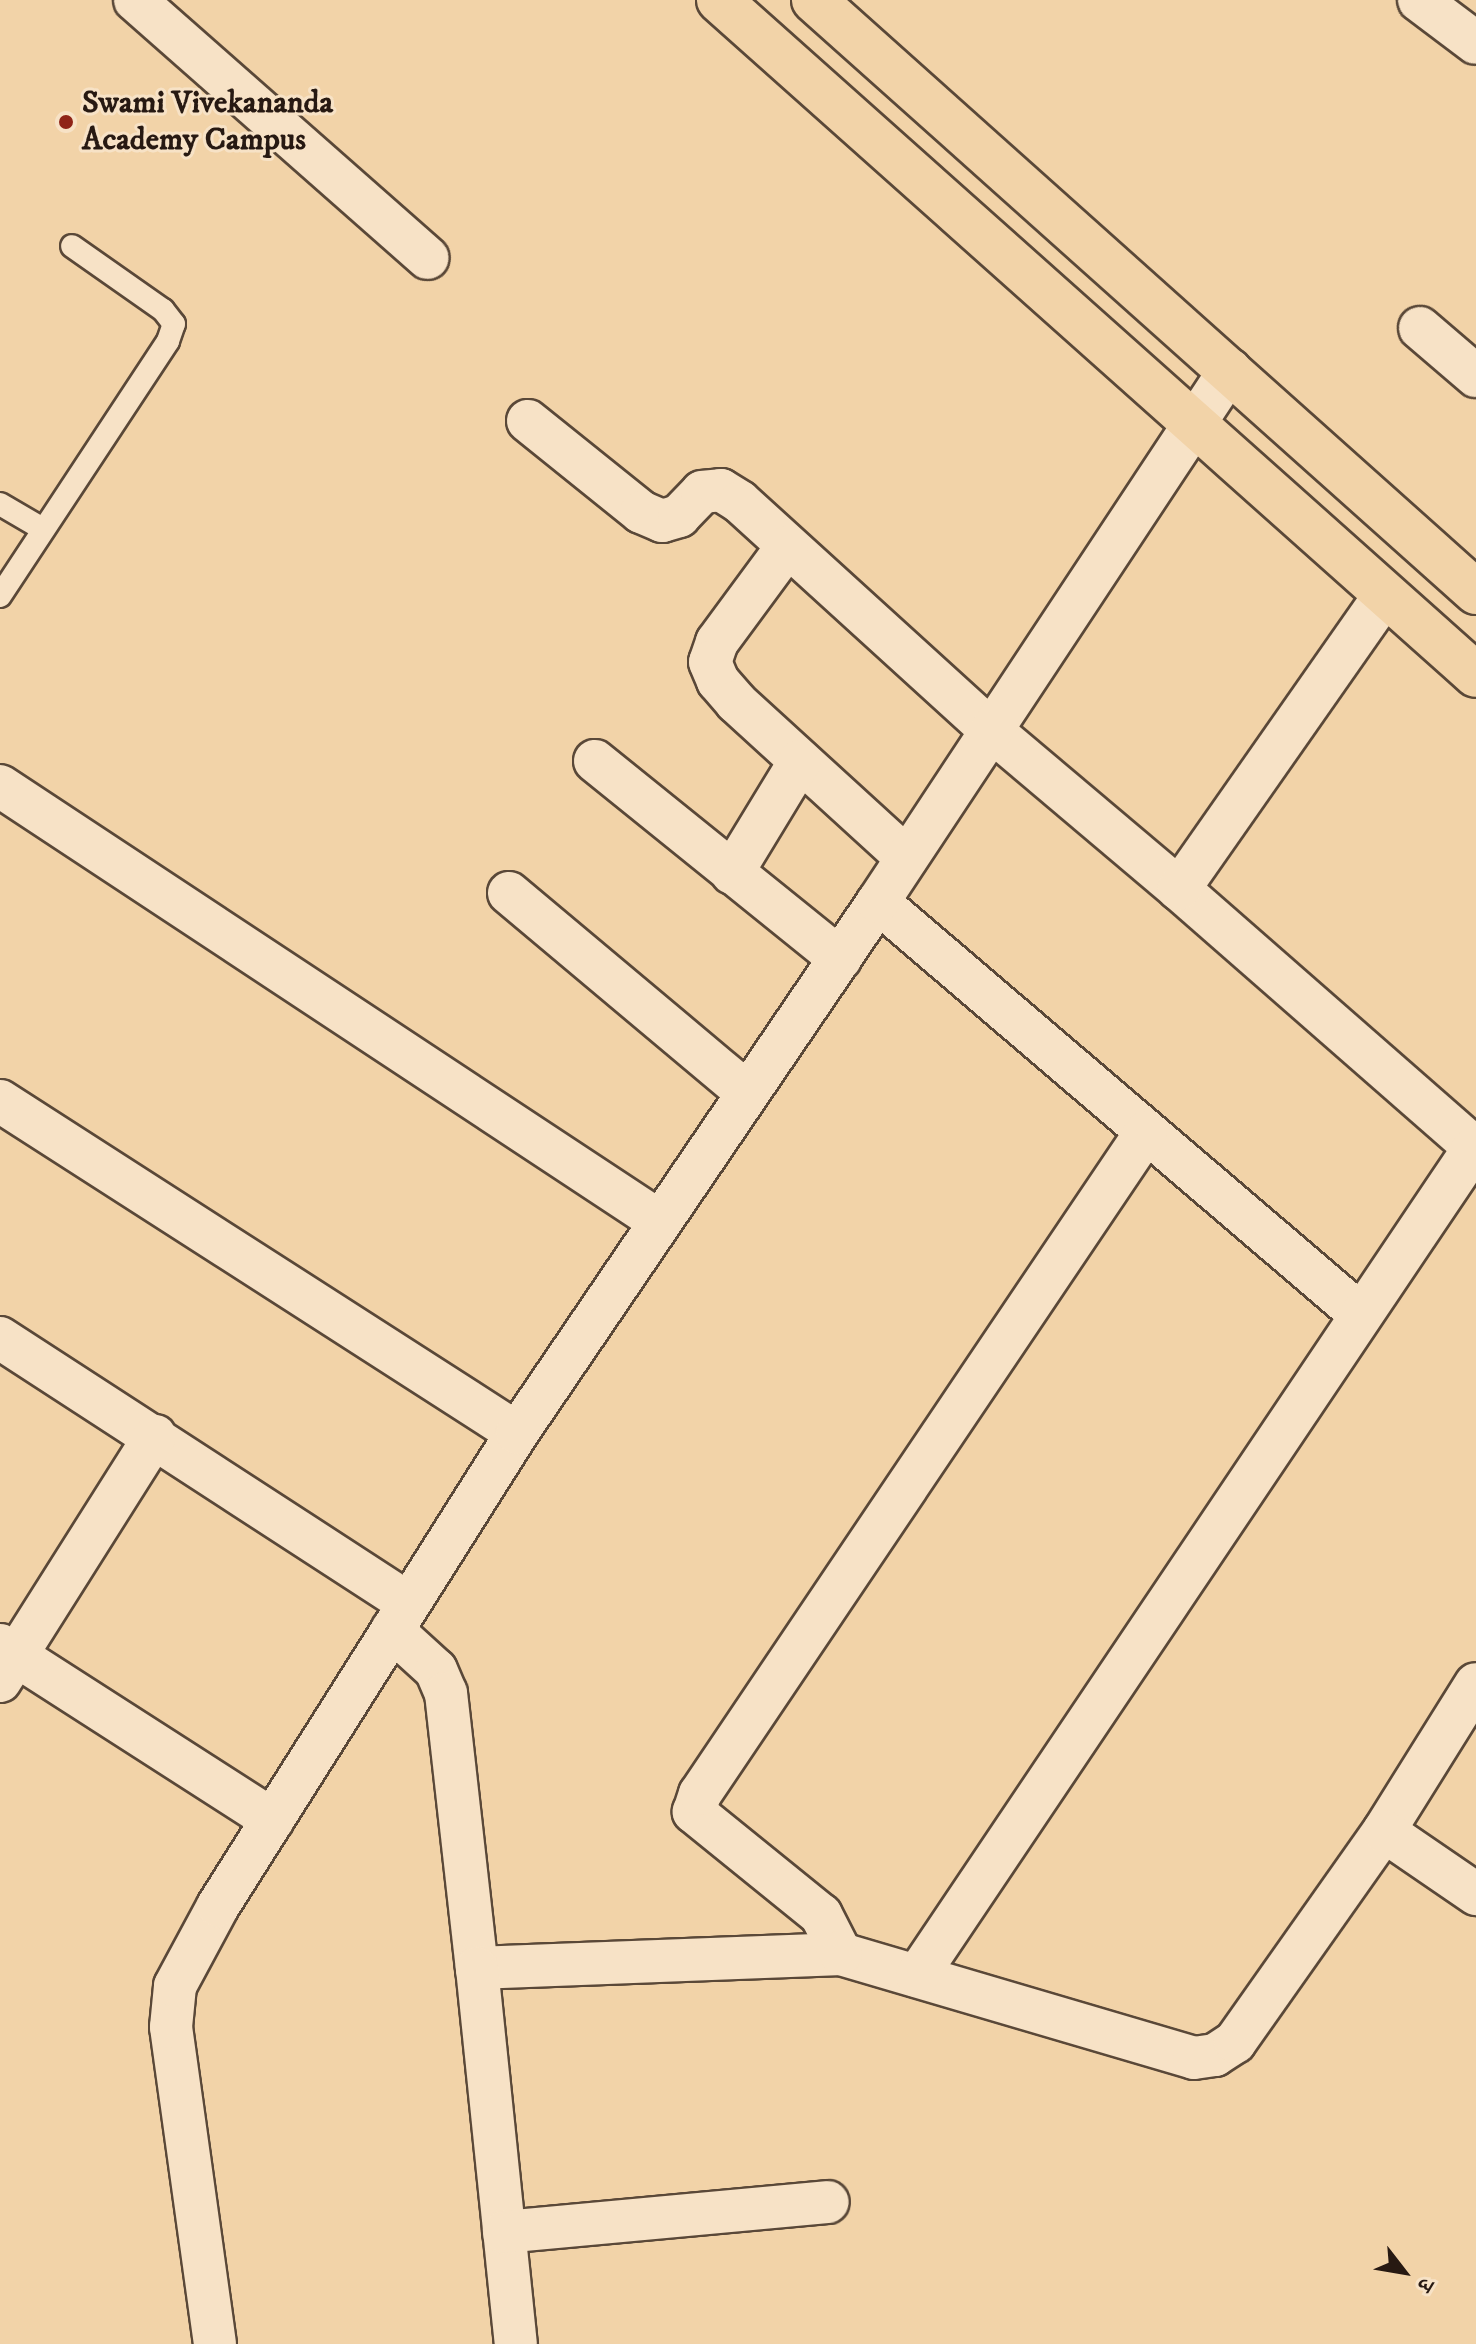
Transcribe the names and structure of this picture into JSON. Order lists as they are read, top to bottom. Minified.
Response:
{"places":["Swami Vivekananda Academy Campus"],"north":"bottom right"}
